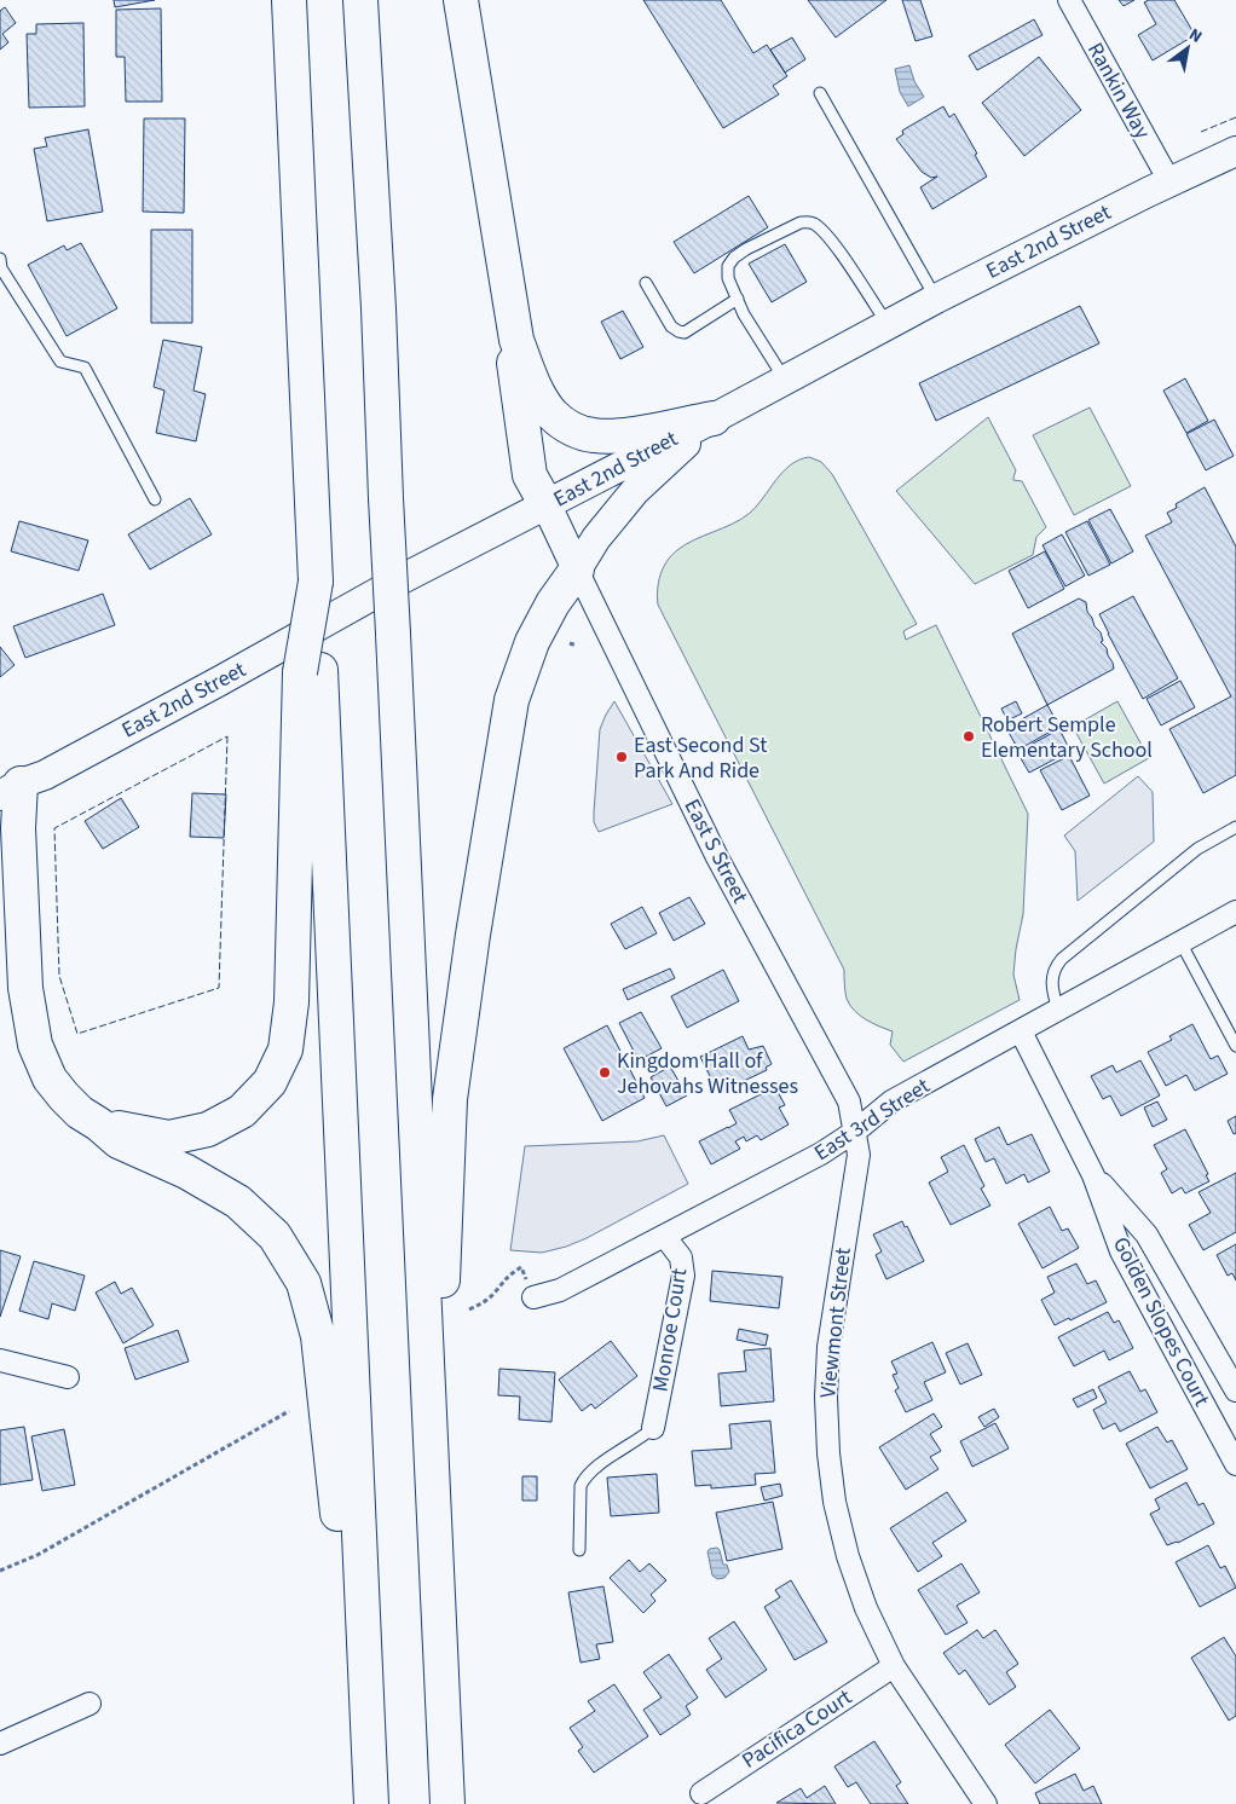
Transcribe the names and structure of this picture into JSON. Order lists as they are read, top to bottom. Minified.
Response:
{"streets":{"main road":["East 2nd Street","East S Street"],"street":["Rankin Way","East 3rd Street","Golden Slopes Court","Viewmont Street","Monroe Court","Pacifica Court"]},"crossings":[["Rankin Way","East 2nd Street"],["East 2nd Street","East S Street"],["East S Street","East 3rd Street"],["East S Street","Viewmont Street"],["East 3rd Street","Golden Slopes Court"],["East 3rd Street","Viewmont Street"],["East 3rd Street","Monroe Court"],["Viewmont Street","Pacifica Court"]],"places":["Robert Semple Elementary School","East Second St Park And Ride","Kingdom Hall of Jehovahs Witnesses"],"north":"top right"}
